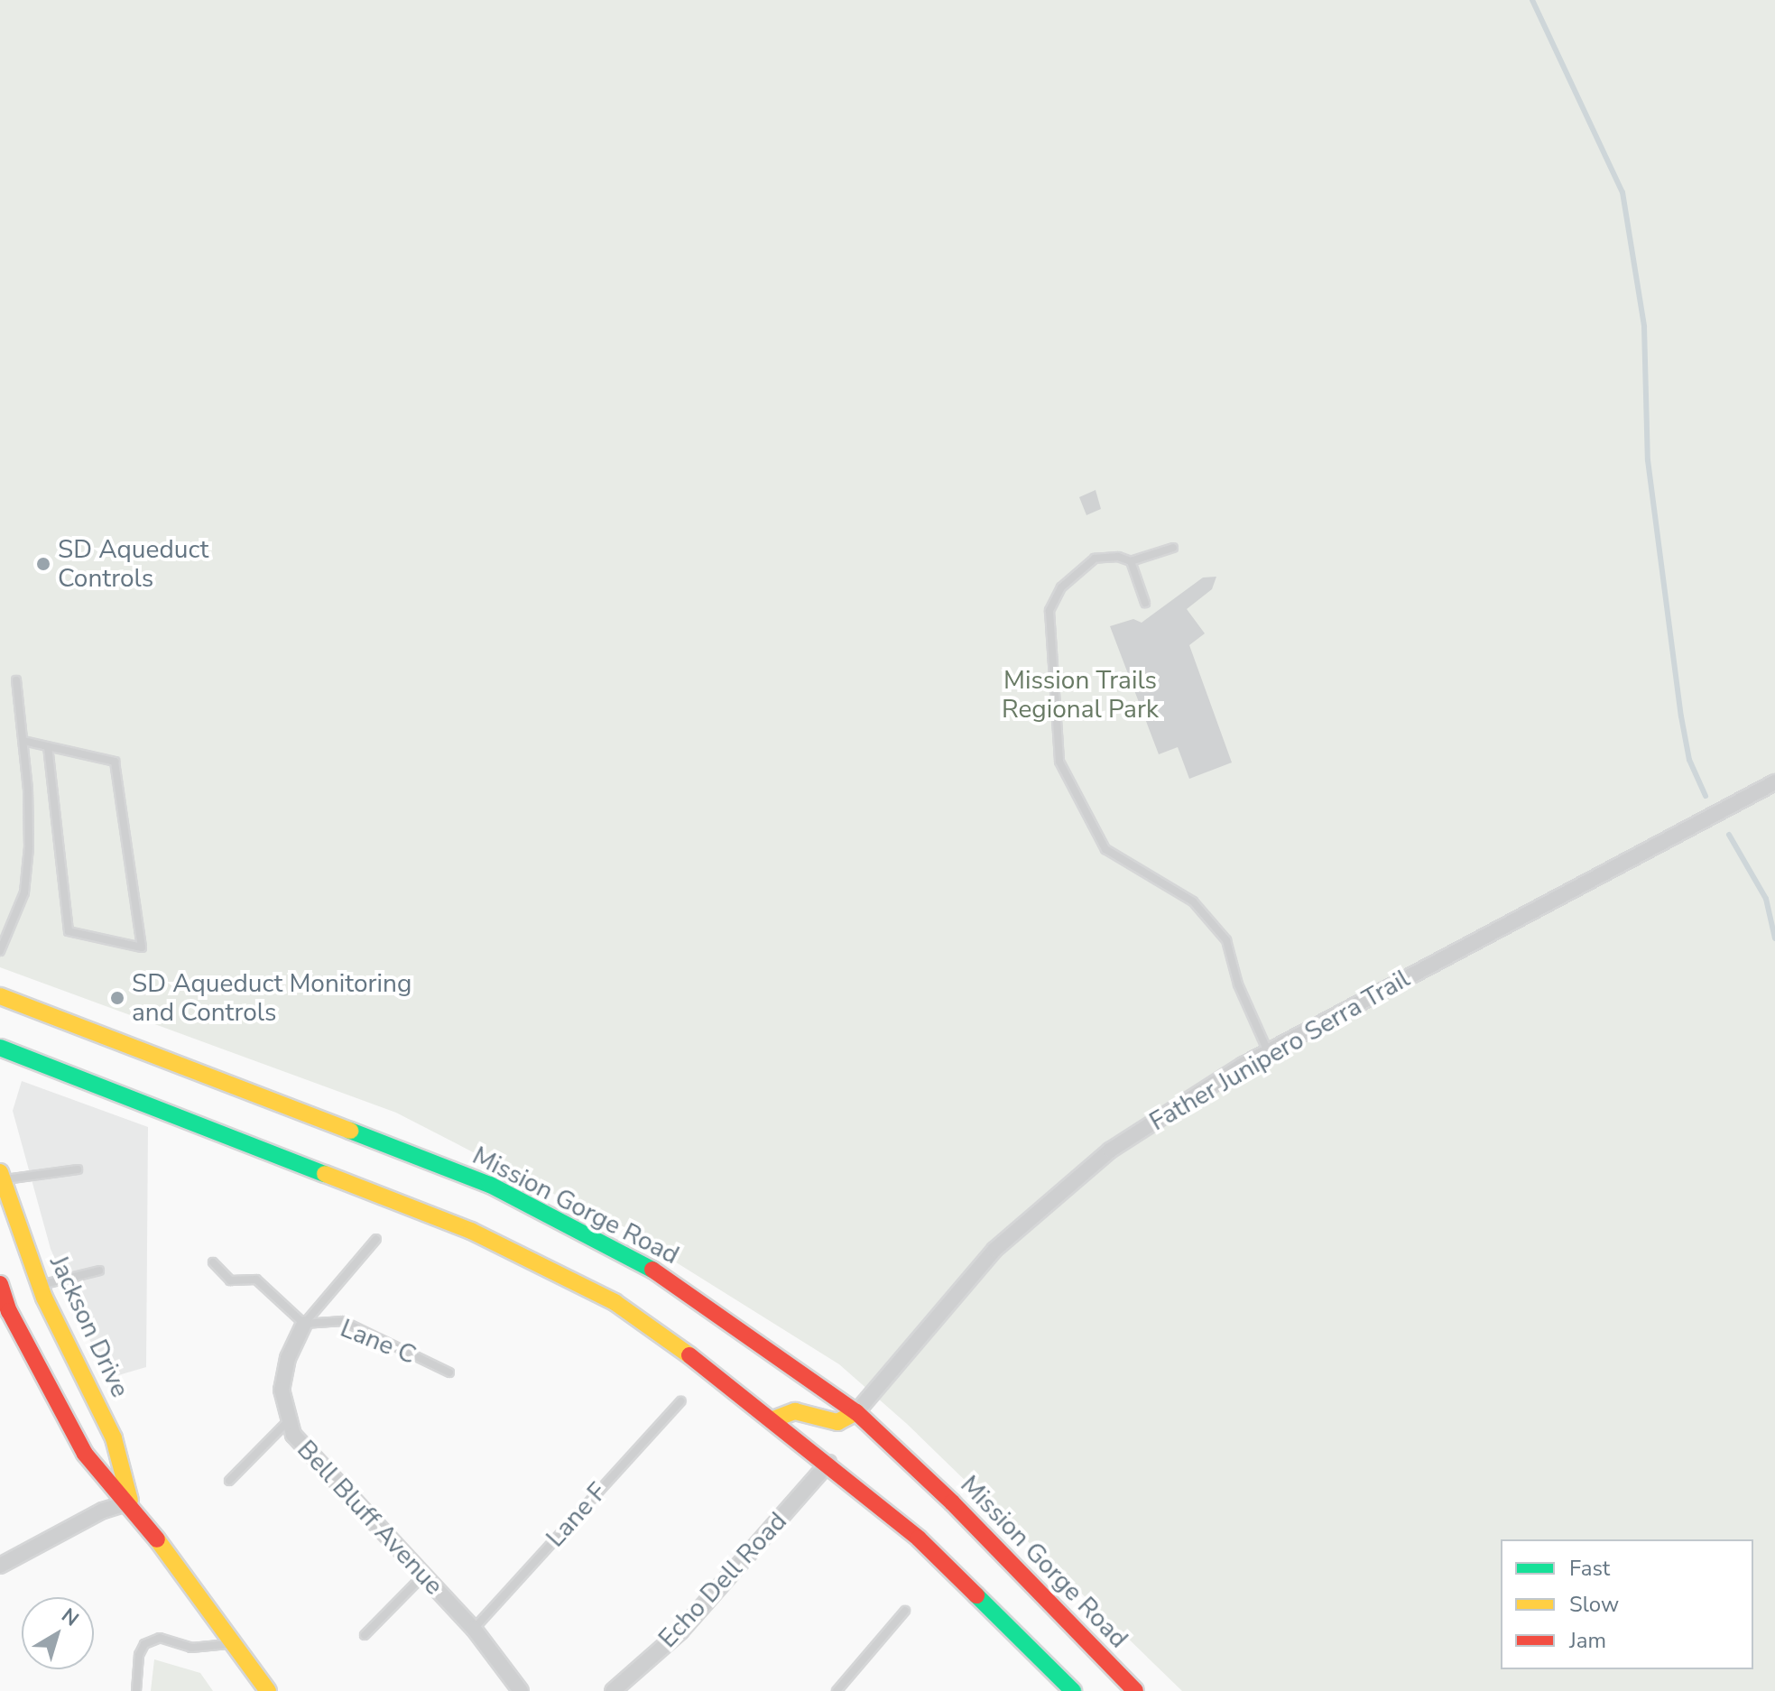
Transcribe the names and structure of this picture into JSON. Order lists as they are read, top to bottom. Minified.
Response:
{"streets":{"main road":["Mission Gorge Road","Jackson Drive"],"street":["Father Junipero Serra Trail","Bell Bluff Avenue","Echo Dell Road"],"lane":["Lane C","Lane F"]},"crossings":[["Father Junipero Serra Trail","Mission Gorge Road"],["Lane C","Bell Bluff Avenue"],["Lane F","Bell Bluff Avenue"]],"parks":["Mission Trails Regional Park"],"places":["SD Aqueduct Controls","SD Aqueduct Monitoring and Controls"],"legend":["Fast","Slow","Jam"],"north":"top right"}
